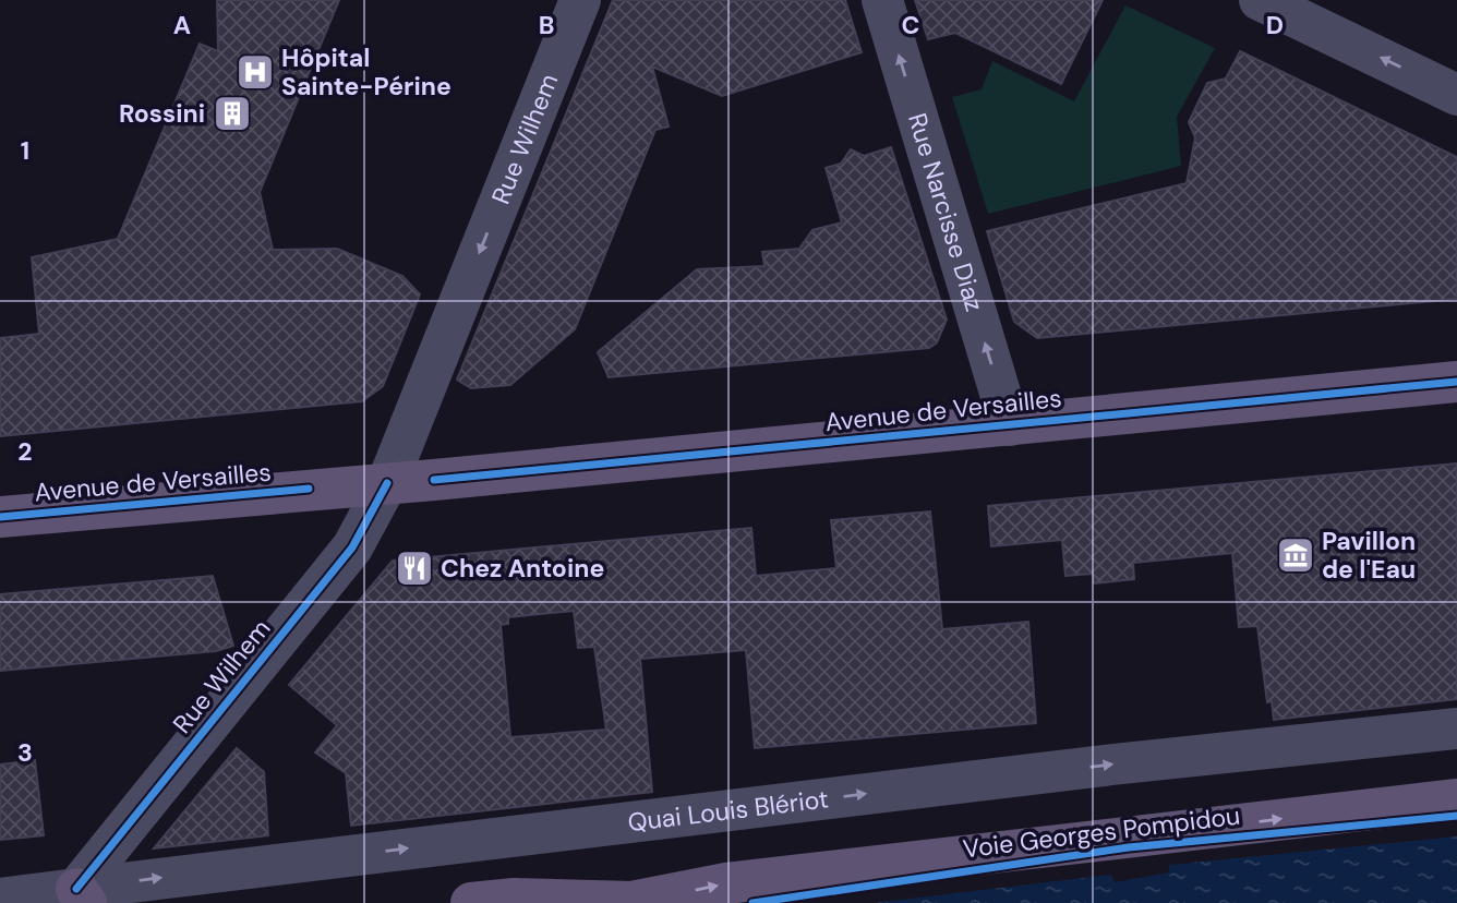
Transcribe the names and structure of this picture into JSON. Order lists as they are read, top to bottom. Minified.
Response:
{"streets":{"main road":["Avenue de Versailles","Voie Georges Pompidou"],"street":["Rue Wilhem","Rue Narcisse Diaz","Quai Louis Blériot"]},"crossings":[["Rue Wilhem","Avenue de Versailles"],["Rue Wilhem","Quai Louis Blériot"],["Rue Narcisse Diaz","Avenue de Versailles"]],"one_way":["Rue Wilhem","Rue Narcisse Diaz","Quai Louis Blériot","Voie Georges Pompidou"],"places":{"hospital":["Hôpital Sainte-Périne"],"building":["Rossini"],"museum":["Pavillon de l'Eau"],"restaurant":["Chez Antoine"]},"grid":{"columns":["A","B","C","D"],"rows":["1","2","3"]}}
